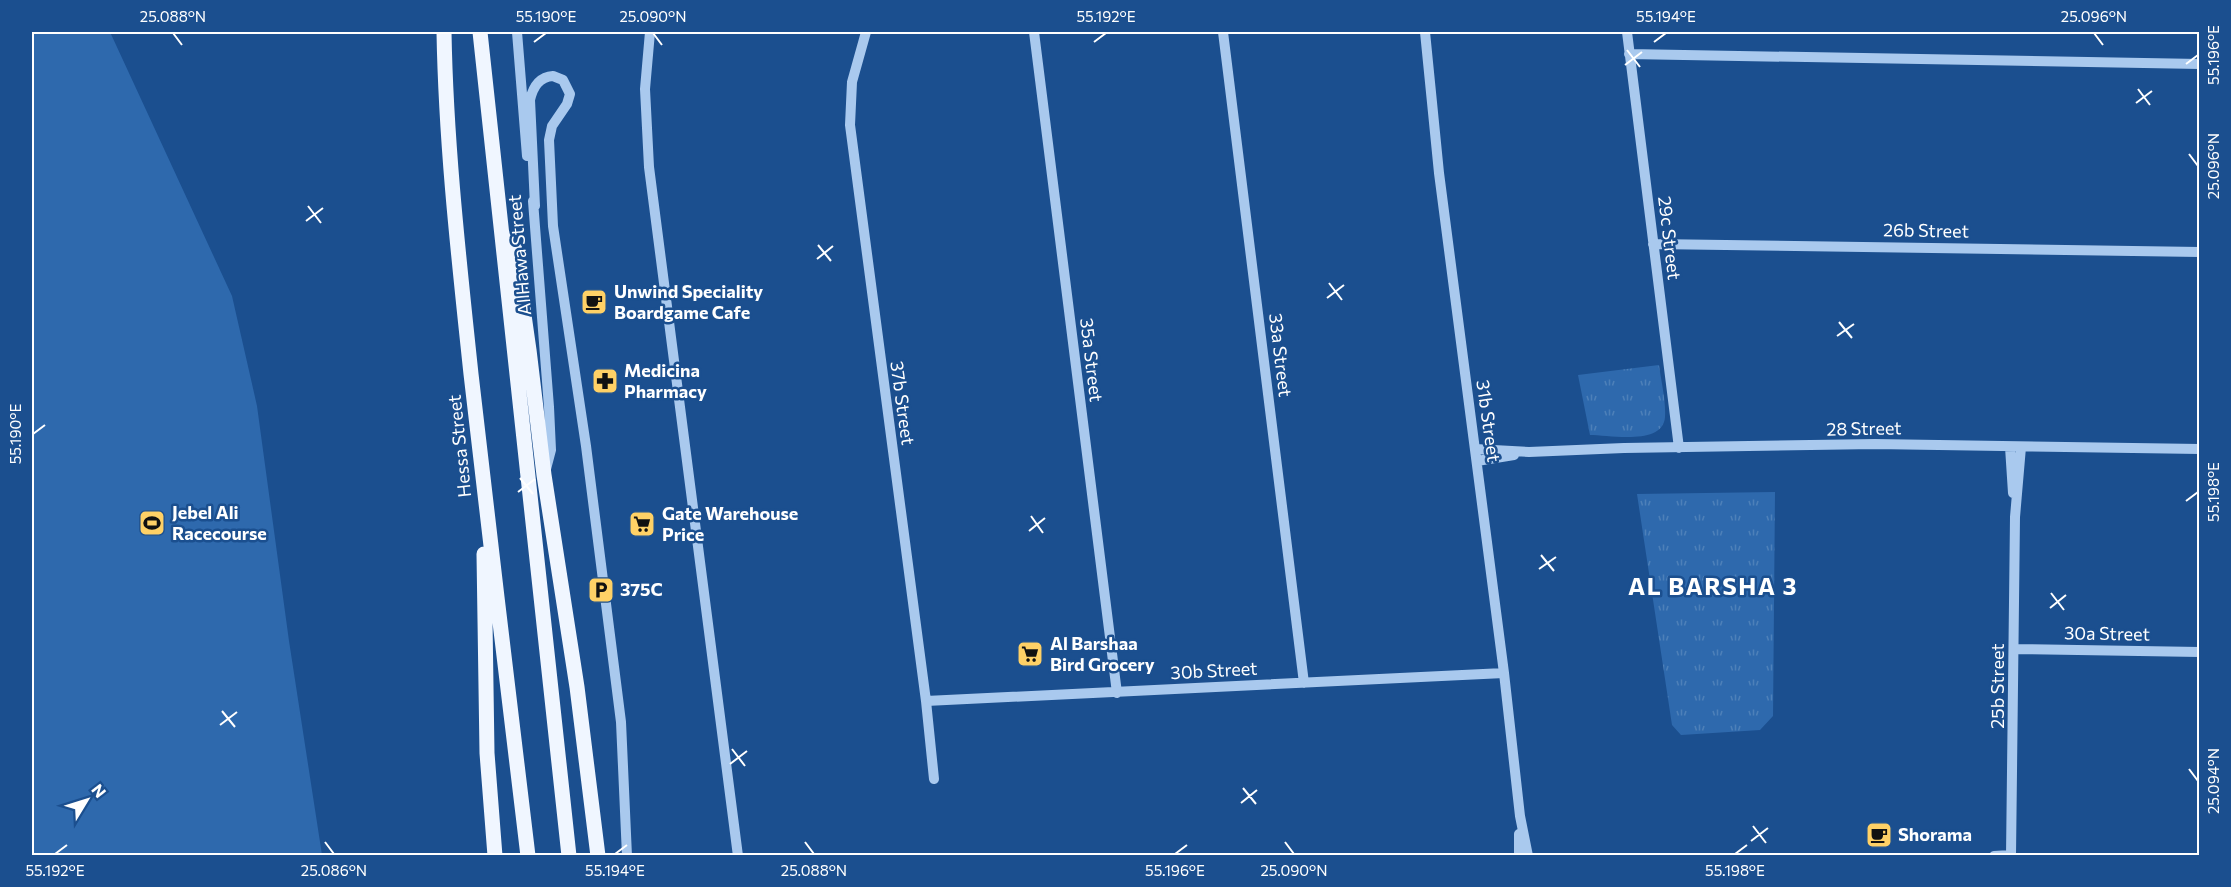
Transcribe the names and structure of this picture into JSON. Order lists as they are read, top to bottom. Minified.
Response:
{"streets":{"main road":["Hessa Street"],"street":["26b Street","29c Street","Al Hawa Street","33a Street","35a Street","37b Street","31b Street","28 Street","30a Street","30b Street","25b Street"]},"crossings":[["26b Street","29c Street"],["29c Street","28 Street"],["33a Street","30b Street"],["35a Street","30b Street"],["37b Street","30b Street"],["31b Street","28 Street"],["31b Street","30b Street"],["28 Street","25b Street"],["30a Street","25b Street"]],"districts":["AL BARSHA 3"],"places":{"cafe":["Unwind Speciality Boardgame Cafe","Shorama"],"pharmacy":["Medicina Pharmacy"],"sports":["Jebel Ali Racecourse"],"supermarket":["Gate Warehouse Price","Al Barshaa Bird Grocery"],"parking":["375C"]},"north":"top right","coordinates":["25.088°N","55.190°E","25.090°N","55.192°E","55.194°E","25.096°N","55.196°E","55.198°E","25.094°N","25.086°N"]}
